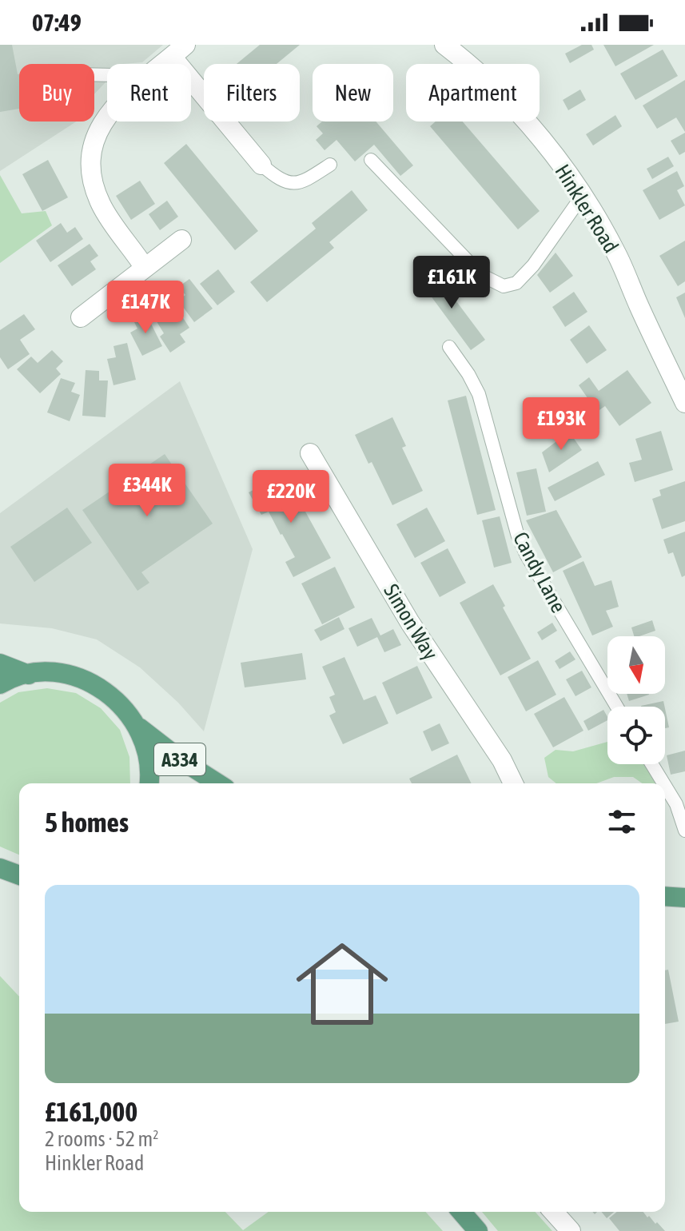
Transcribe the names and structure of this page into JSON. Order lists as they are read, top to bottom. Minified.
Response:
{"streets":{"main road":["A334"],"street":["Hinkler Road","Simon Way"],"lane":["Candy Lane"]},"north":"bottom","page":{"status":"07:49","chip":["Buy","Rent","Filters","New","Apartment"],"price":["£161K","£147K","£193K","£344K","£220K"],"heading":"5 homes","list":[{"name":"£161,000","note":"2 rooms · 52 m² · Hinkler Road"}]}}
